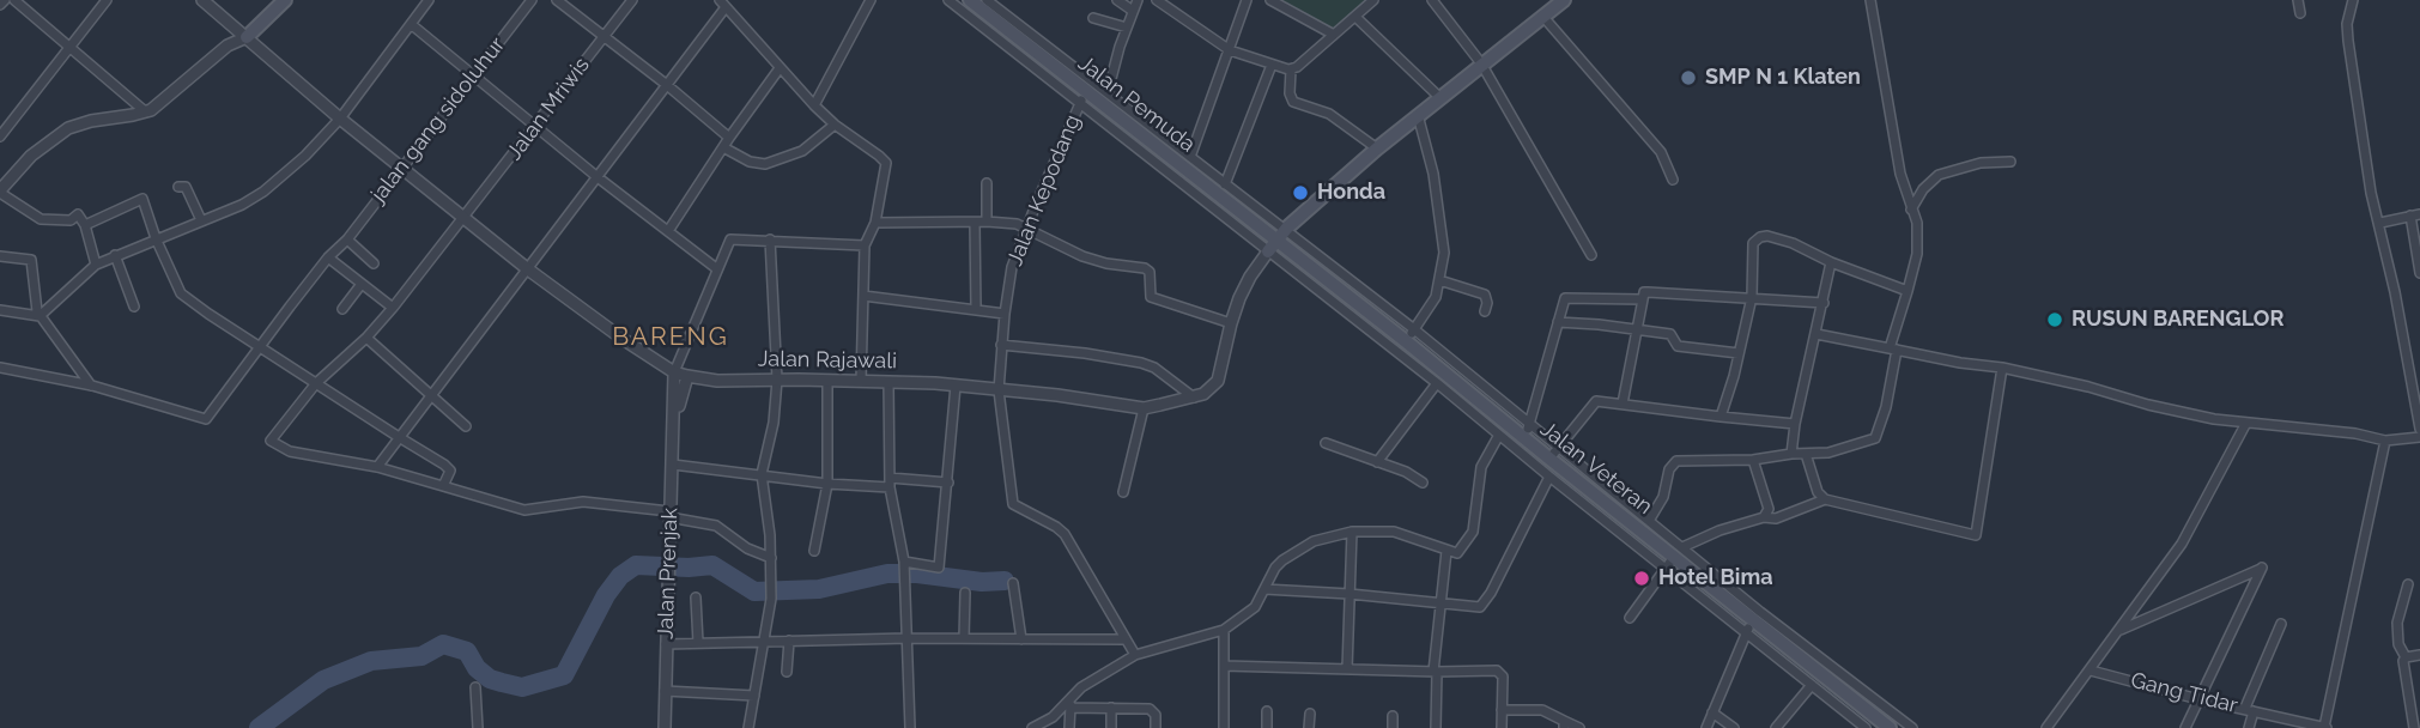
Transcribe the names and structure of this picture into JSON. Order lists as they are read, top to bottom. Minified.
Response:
{"streets":{"main road":["Jalan Pemuda","Jalan Veteran"],"street":["Jalan Mriwis","jalan gang sidoluhur","Jalan Kepodang","Jalan Rajawali","Jalan Prenjak","Gang Tidar"]},"crossings":[["Jalan Pemuda","Jalan Kepodang"],["Jalan Pemuda","Jalan Veteran"],["Jalan Mriwis","Jalan Rajawali"],["jalan gang sidoluhur","Jalan Rajawali"],["Jalan Kepodang","Jalan Rajawali"],["Jalan Rajawali","Jalan Prenjak"]],"districts":["BARENG"],"places":["SMP N 1 Klaten","Honda","RUSUN BARENGLOR","Hotel Bima"]}
